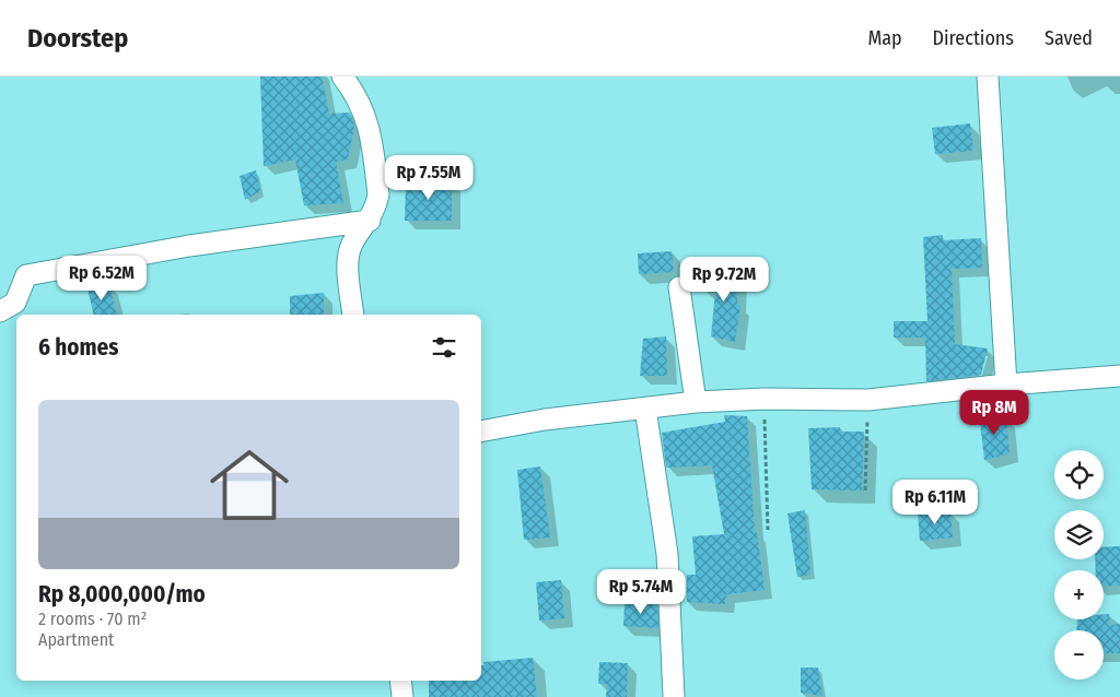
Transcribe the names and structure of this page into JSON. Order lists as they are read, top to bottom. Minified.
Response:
{"page":{"header":"Doorstep","nav":["Map","Directions","Saved"],"price":["Rp 7.55M","Rp 6.52M","Rp 9.72M","Rp 8M","Rp 6.11M","Rp 5.74M"],"heading":"6 homes","list":[{"name":"Rp 8,000,000/mo","note":"2 rooms · 70 m² · Apartment"}],"map_buttons":["+","−"]}}
